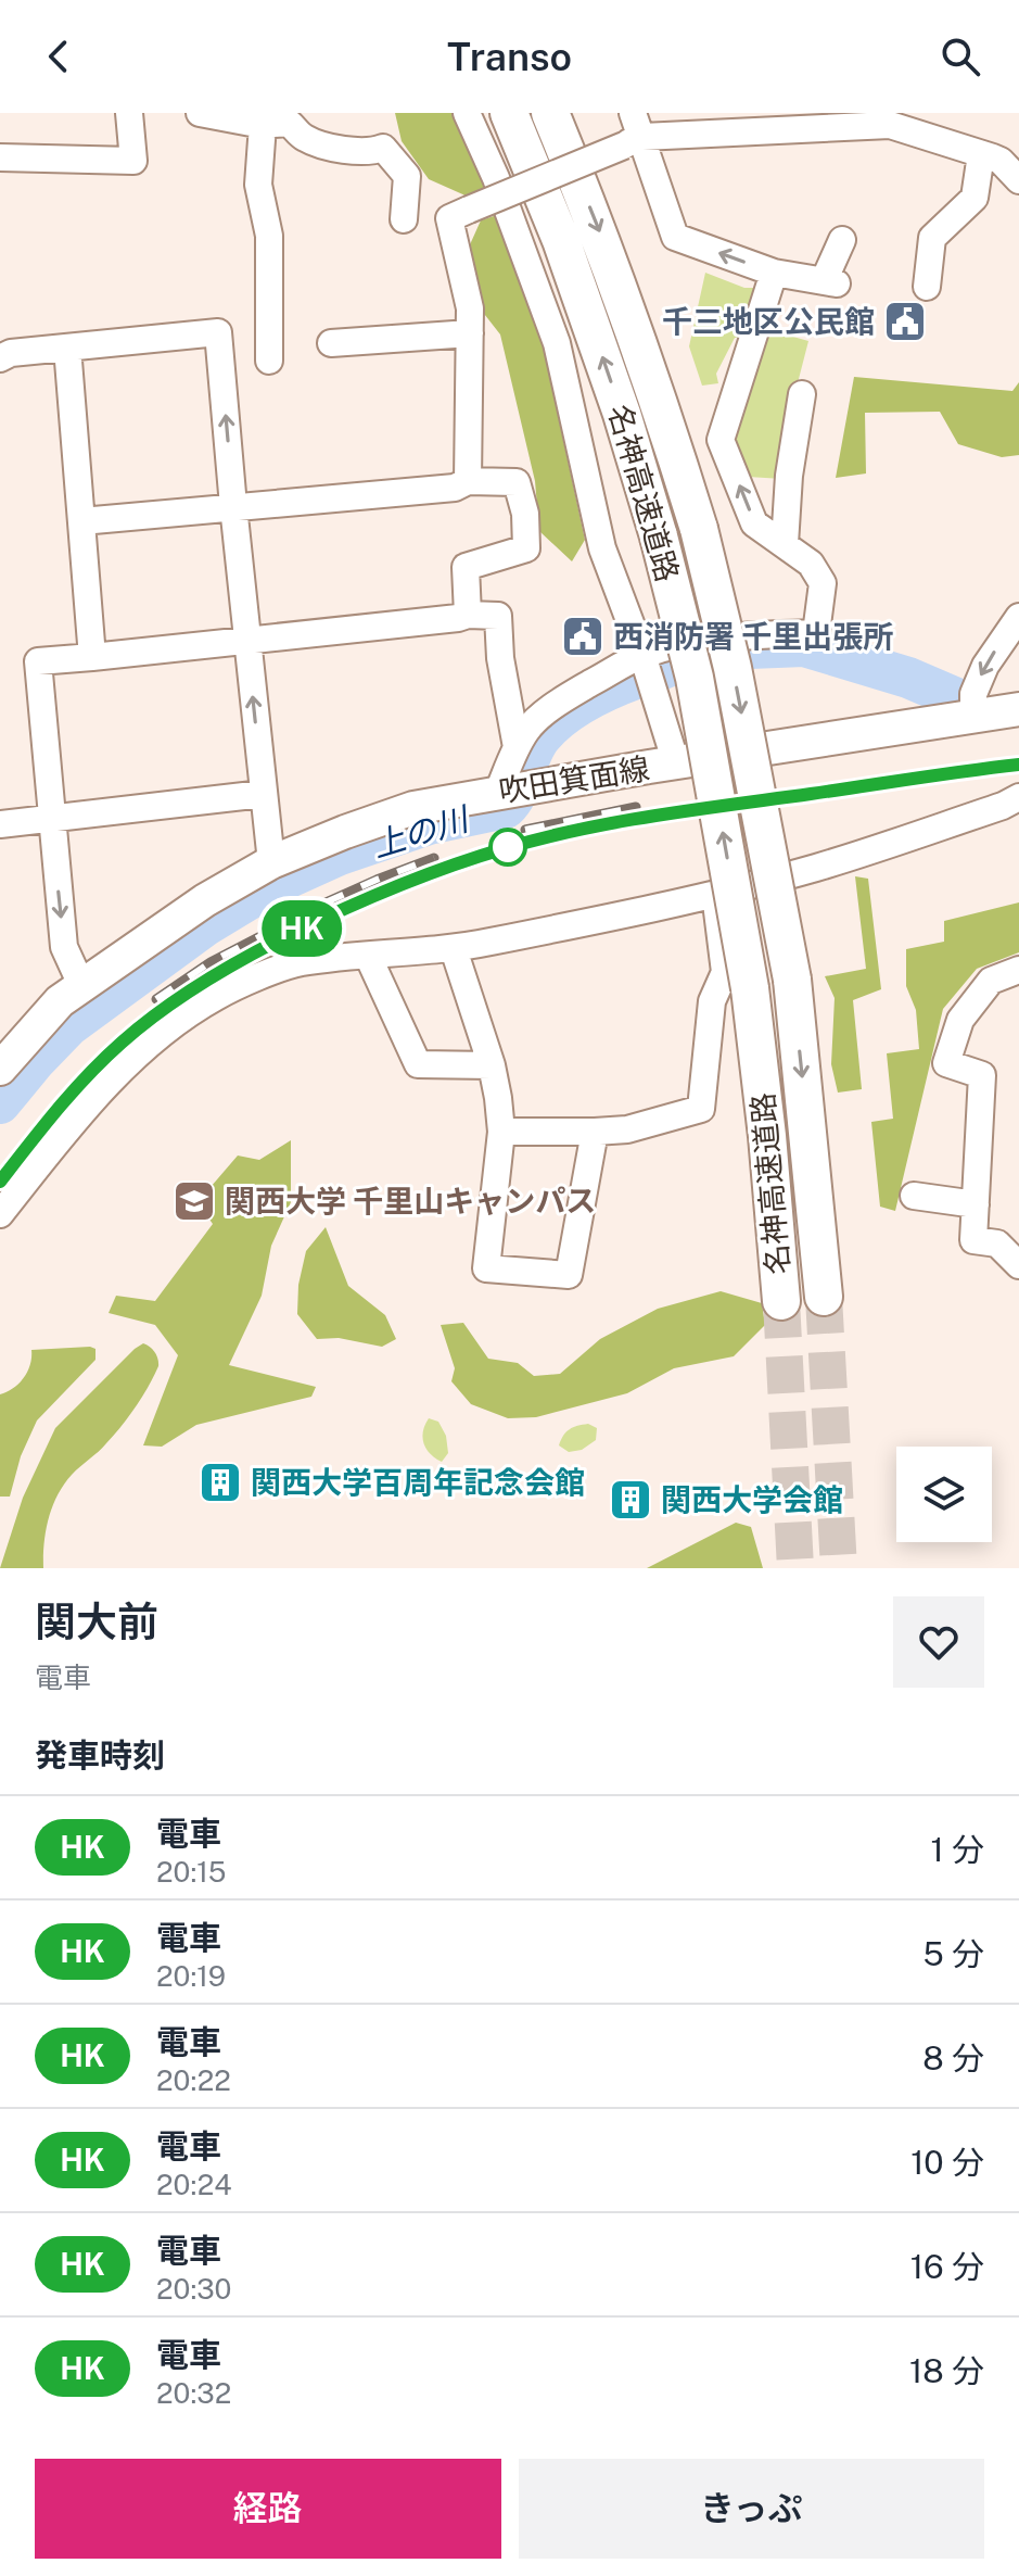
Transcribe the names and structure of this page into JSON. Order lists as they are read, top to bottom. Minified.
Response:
{"streets":{"highway":["名神高速道路"],"main road":["吹田箕面線"]},"water":["上の川"],"places":{"public building":["千三地区公民館","西消防署 千里出張所"],"school or university":["関西大学 千里山キャンパス"],"building":["関西大学百周年記念会館","関西大学会館"]},"page":{"header":"Transo","on_map":"HK","heading":[["関大前","電車"],"発車時刻"],"list":[{"mark":"HK","name":"電車","note":"20:15","value":"1 分"},{"mark":"HK","name":"電車","note":"20:19","value":"5 分"},{"mark":"HK","name":"電車","note":"20:22","value":"8 分"},{"mark":"HK","name":"電車","note":"20:24","value":"10 分"},{"mark":"HK","name":"電車","note":"20:30","value":"16 分"},{"mark":"HK","name":"電車","note":"20:32","value":"18 分"}],"buttons":["経路","きっぷ"]}}
